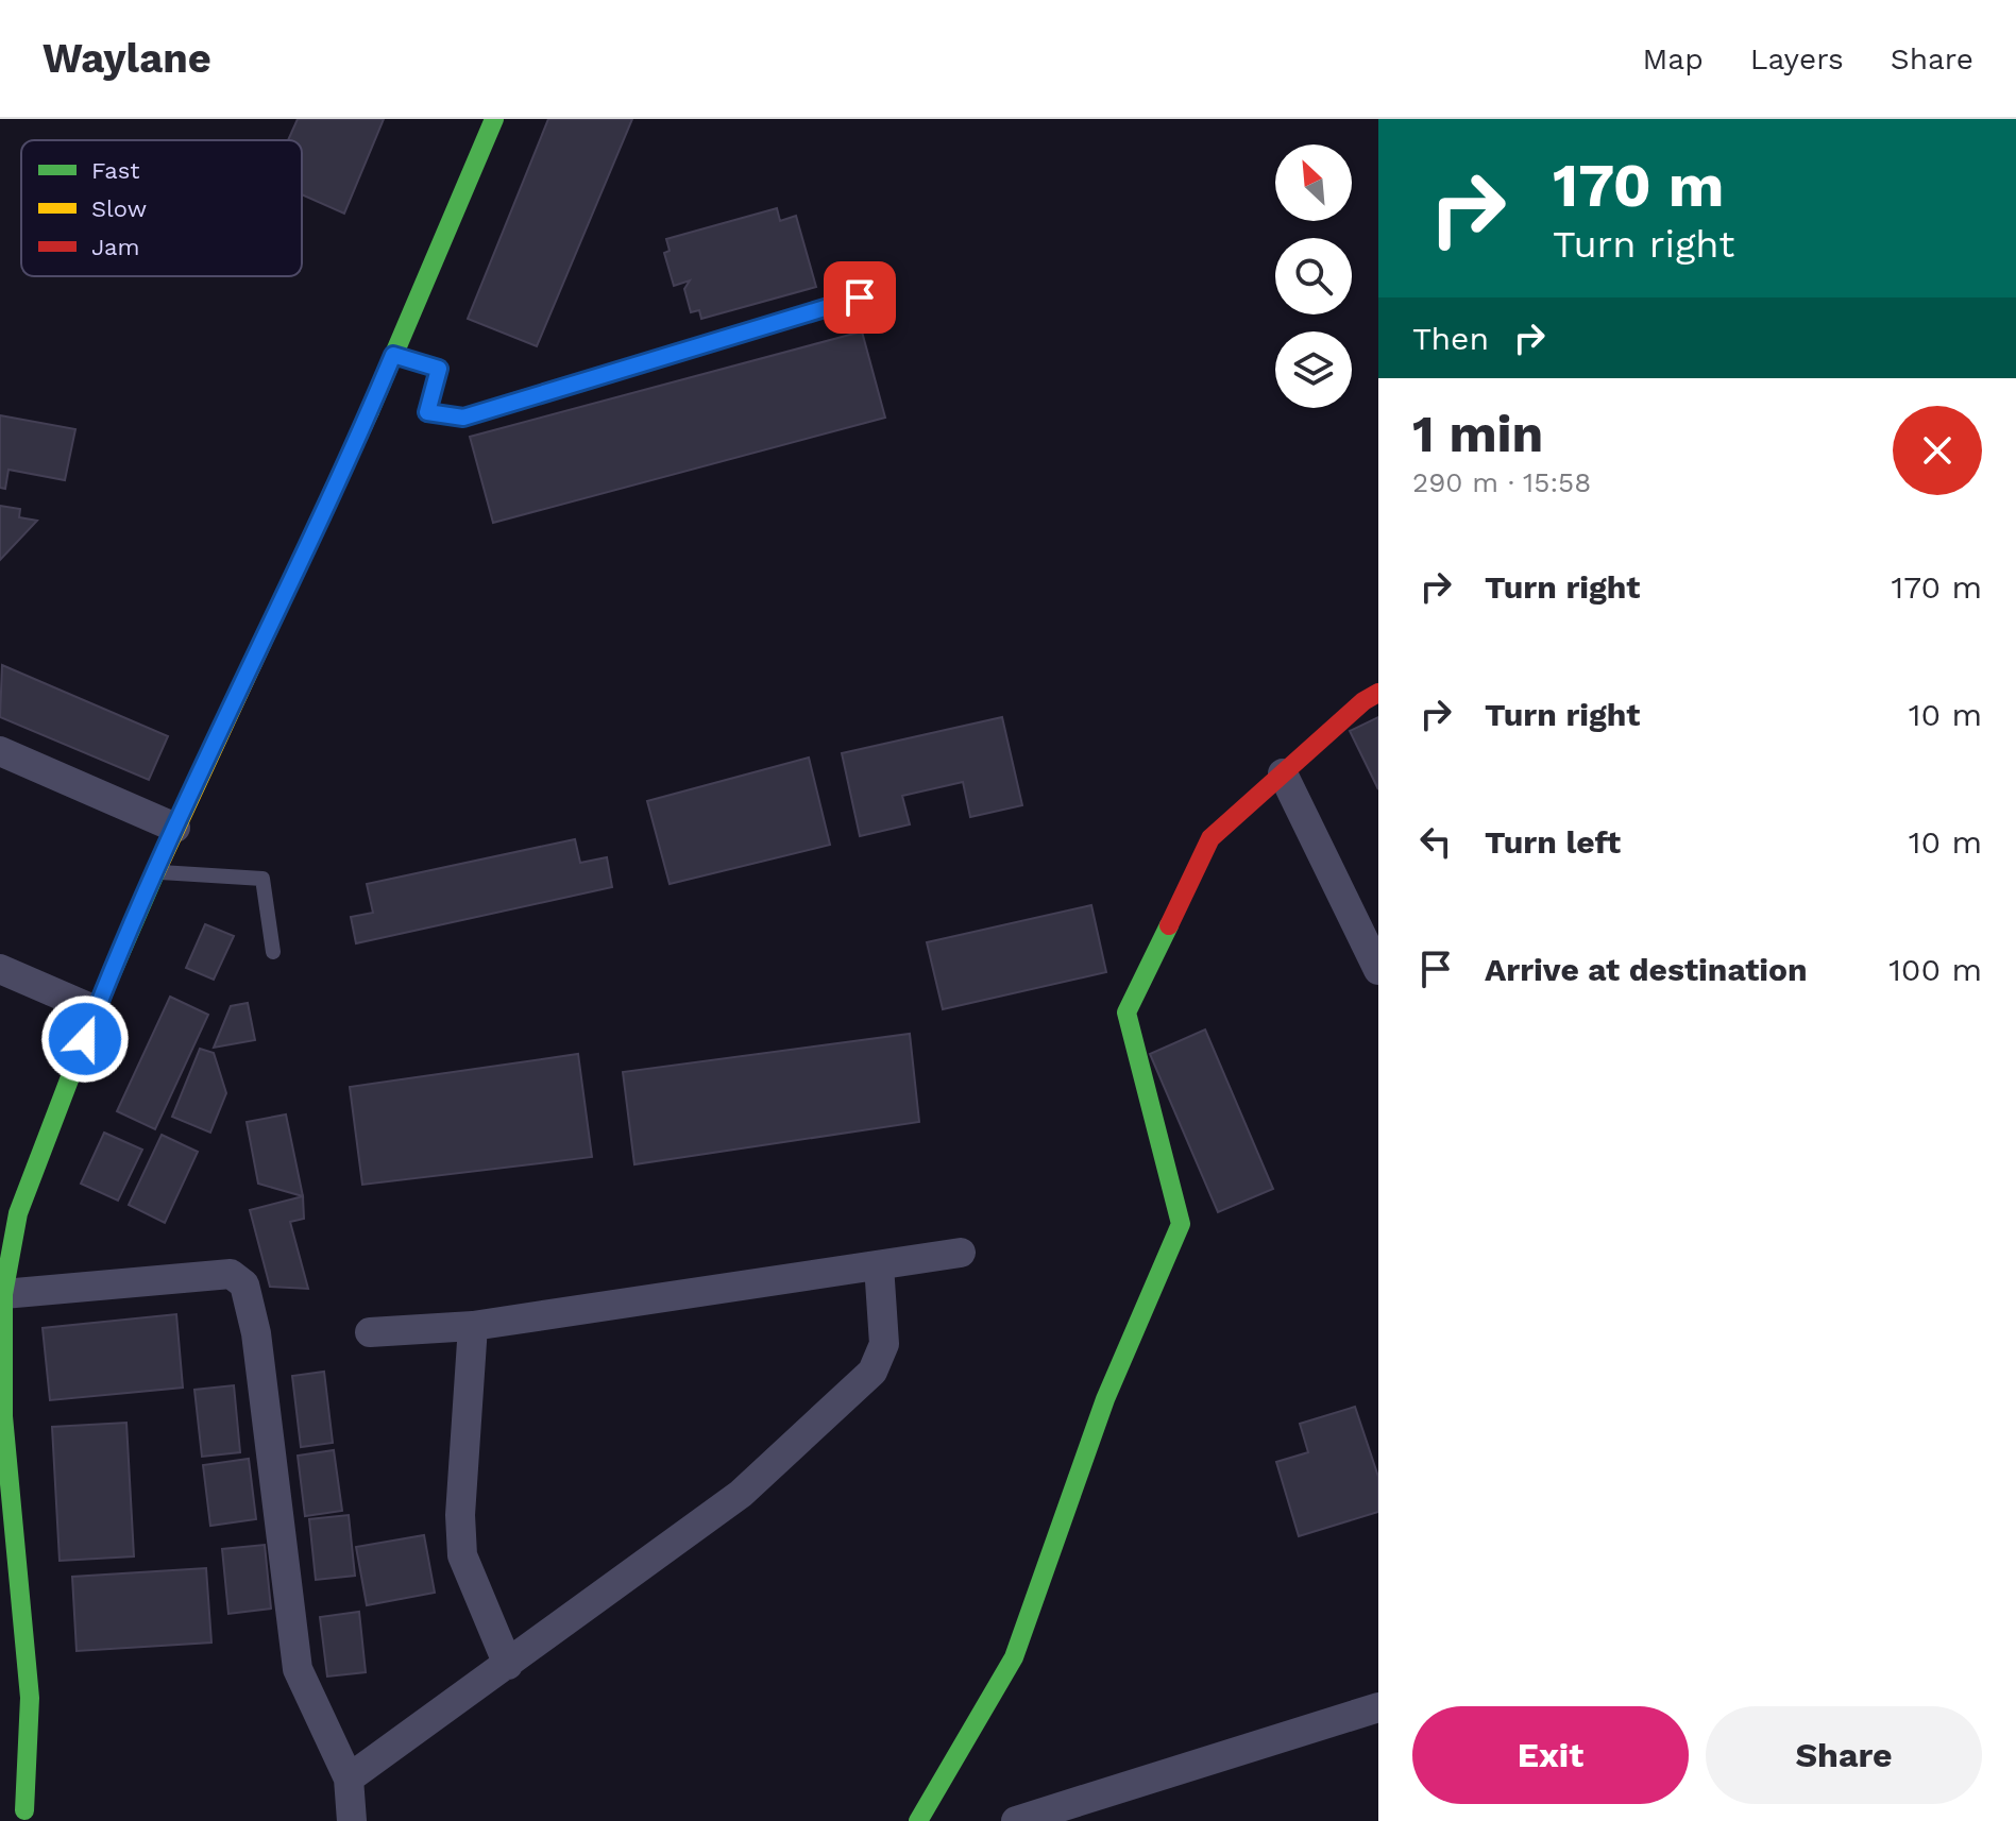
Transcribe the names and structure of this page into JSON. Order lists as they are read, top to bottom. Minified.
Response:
{"legend":["Fast","Slow","Jam"],"north":"top left","page":{"header":"Waylane","nav":["Map","Layers","Share"],"turn":["170 m","Turn right"],"then":"Then","heading":["1 min","290 m · 15:58"],"list":[{"name":"Turn right","value":"170 m"},{"name":"Turn right","value":"10 m"},{"name":"Turn left","value":"10 m"},{"name":"Arrive at destination","value":"100 m"}],"buttons":["Exit","Share"]}}
